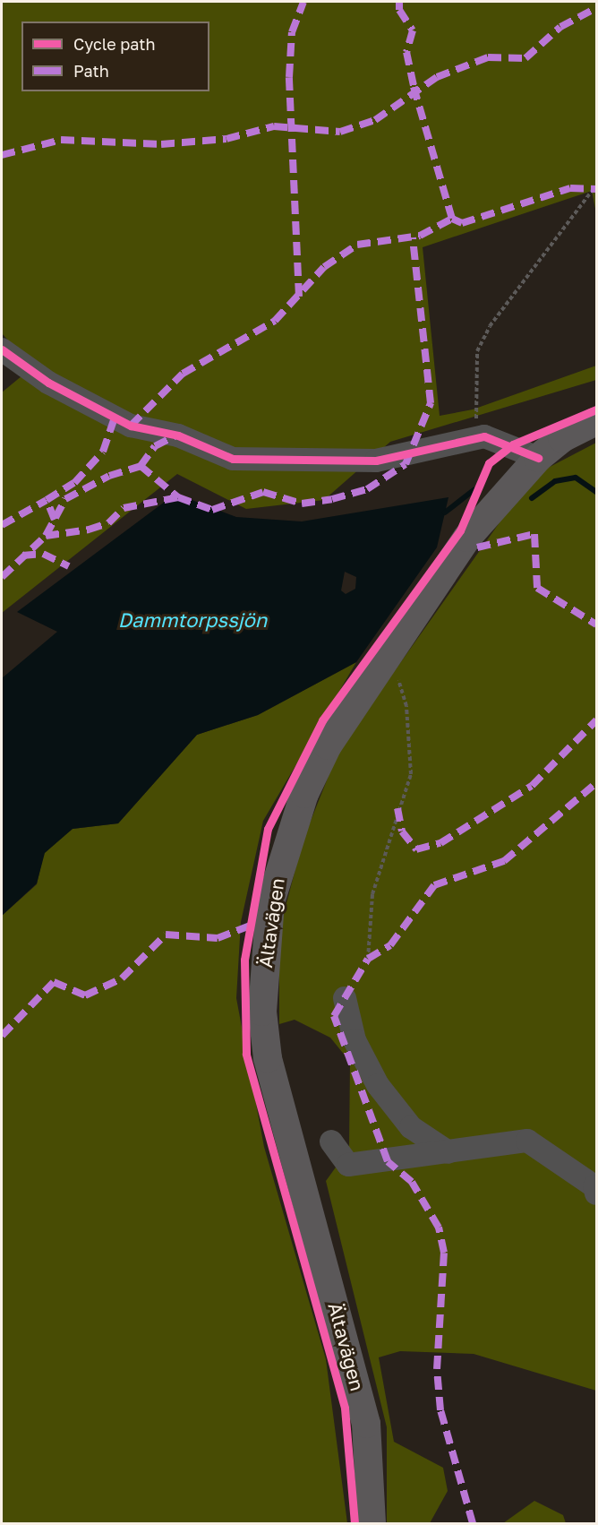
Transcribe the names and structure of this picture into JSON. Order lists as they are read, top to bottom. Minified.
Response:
{"streets":{"main road":["Ältavägen"]},"water":["Dammtorpssjön"],"legend":["Cycle path","Path"]}
